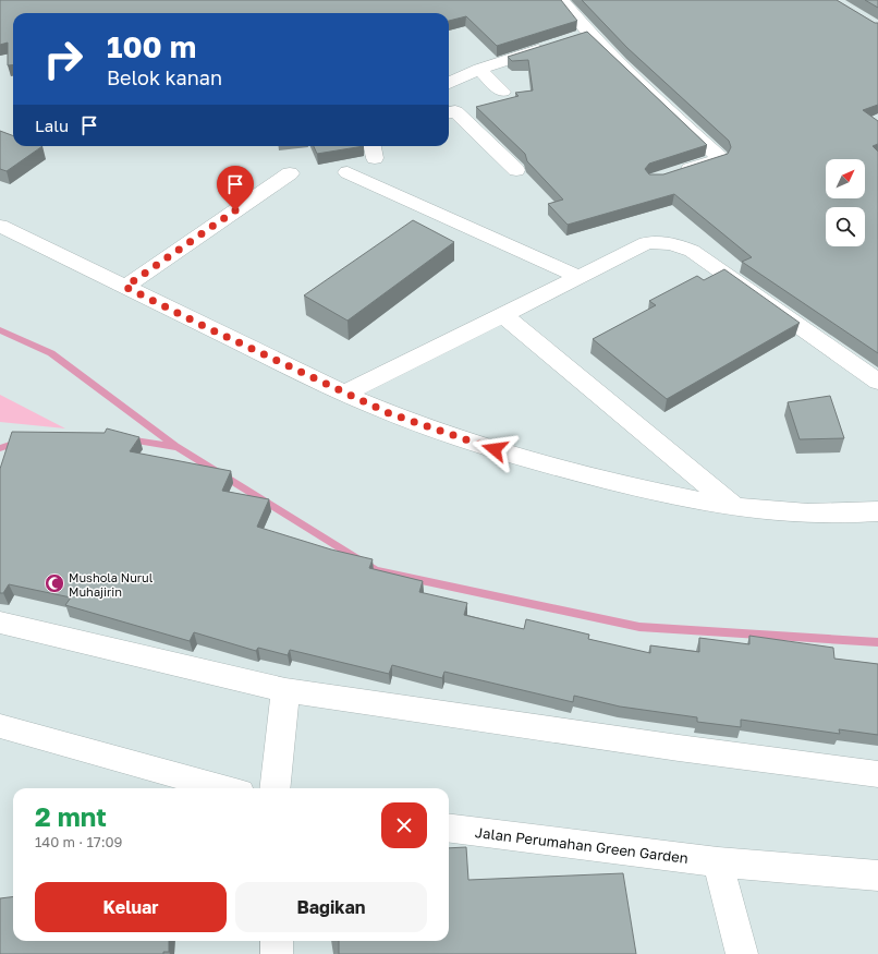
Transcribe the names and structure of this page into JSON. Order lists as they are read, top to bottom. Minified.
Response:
{"streets":{"street":["Jalan Perumahan Green Garden"]},"places":{"mosque":["Mushola Nurul Muhajirin"]},"north":"top right","page":{"turn":["100 m","Belok kanan"],"then":"Lalu","heading":["2 mnt","140 m · 17:09"],"buttons":["Keluar","Bagikan"]}}
